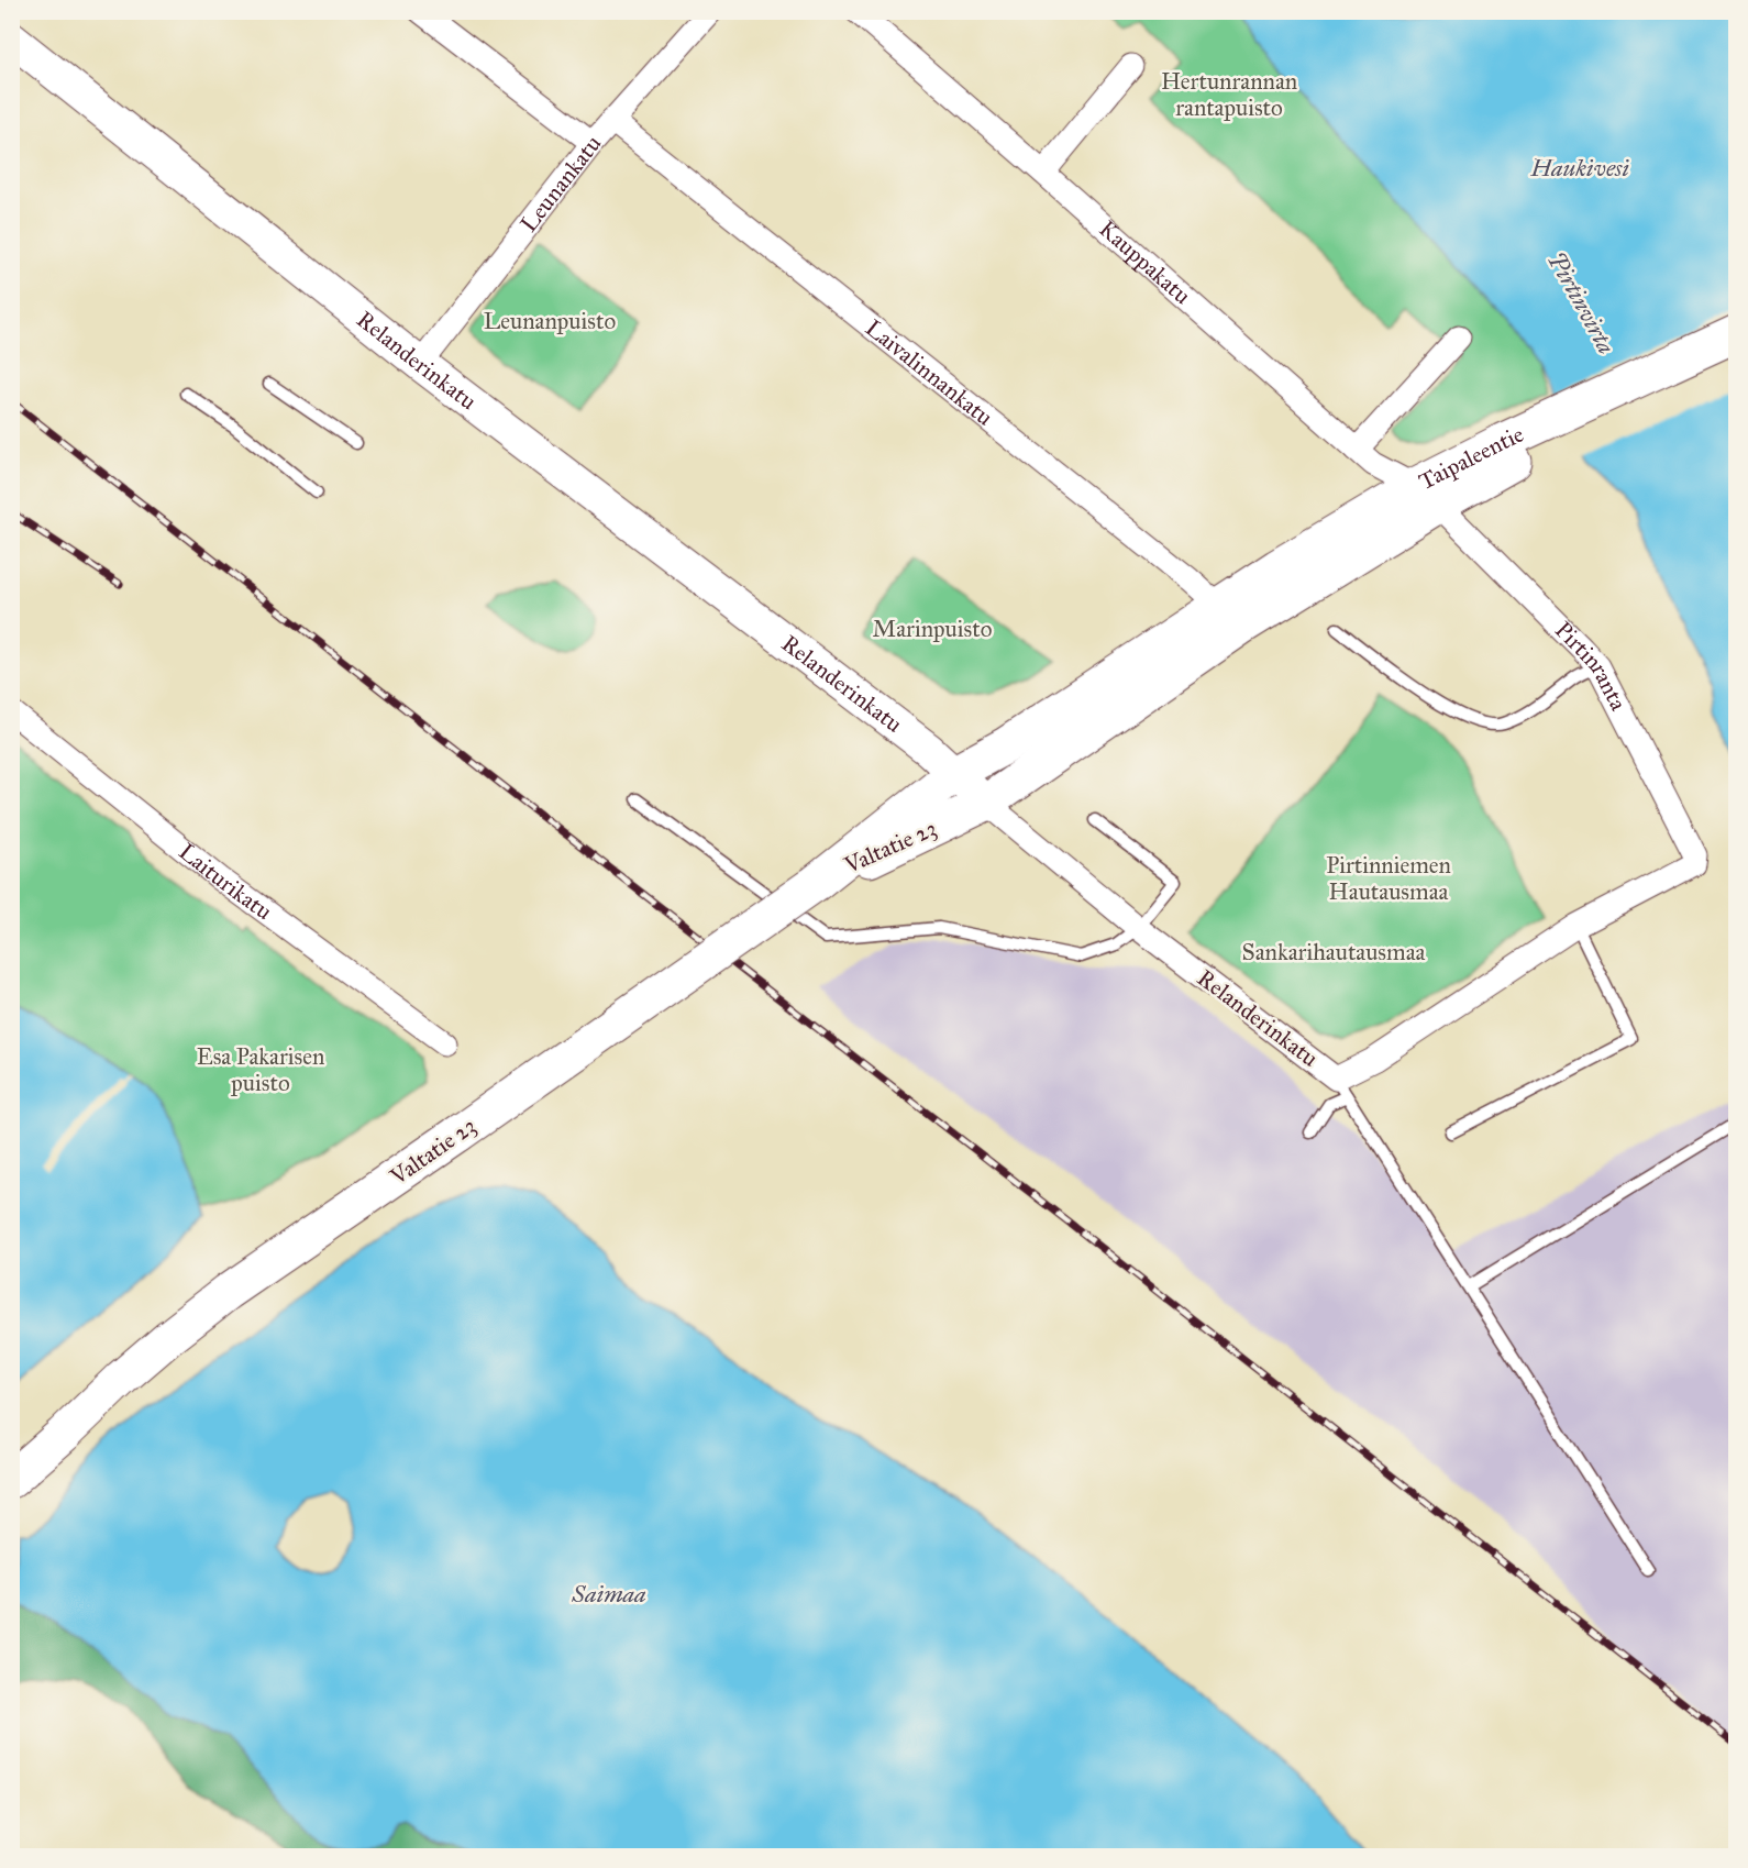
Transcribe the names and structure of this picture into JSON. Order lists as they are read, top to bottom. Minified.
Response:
{"streets":{"highway":["Taipaleentie","Valtatie 23"],"main road":["Relanderinkatu"],"street":["Leunankatu","Kauppakatu","Laivalinnankatu","Pirtinranta","Laiturikatu"]},"crossings":[["Leunankatu","Relanderinkatu"],["Leunankatu","Laivalinnankatu"],["Kauppakatu","Taipaleentie"],["Kauppakatu","Pirtinranta"],["Relanderinkatu","Pirtinranta"],["Relanderinkatu","Valtatie 23"],["Laivalinnankatu","Taipaleentie"],["Laivalinnankatu","Valtatie 23"],["Taipaleentie","Pirtinranta"],["Taipaleentie","Valtatie 23"]],"water":["Haukivesi","Pirtinvirta","Saimaa"],"parks":["Hertunrannan rantapuisto","Leunanpuisto","Marinpuisto","Pirtinniemen Hautausmaa","Sankarihautausmaa","Esa Pakarisen puisto"]}
